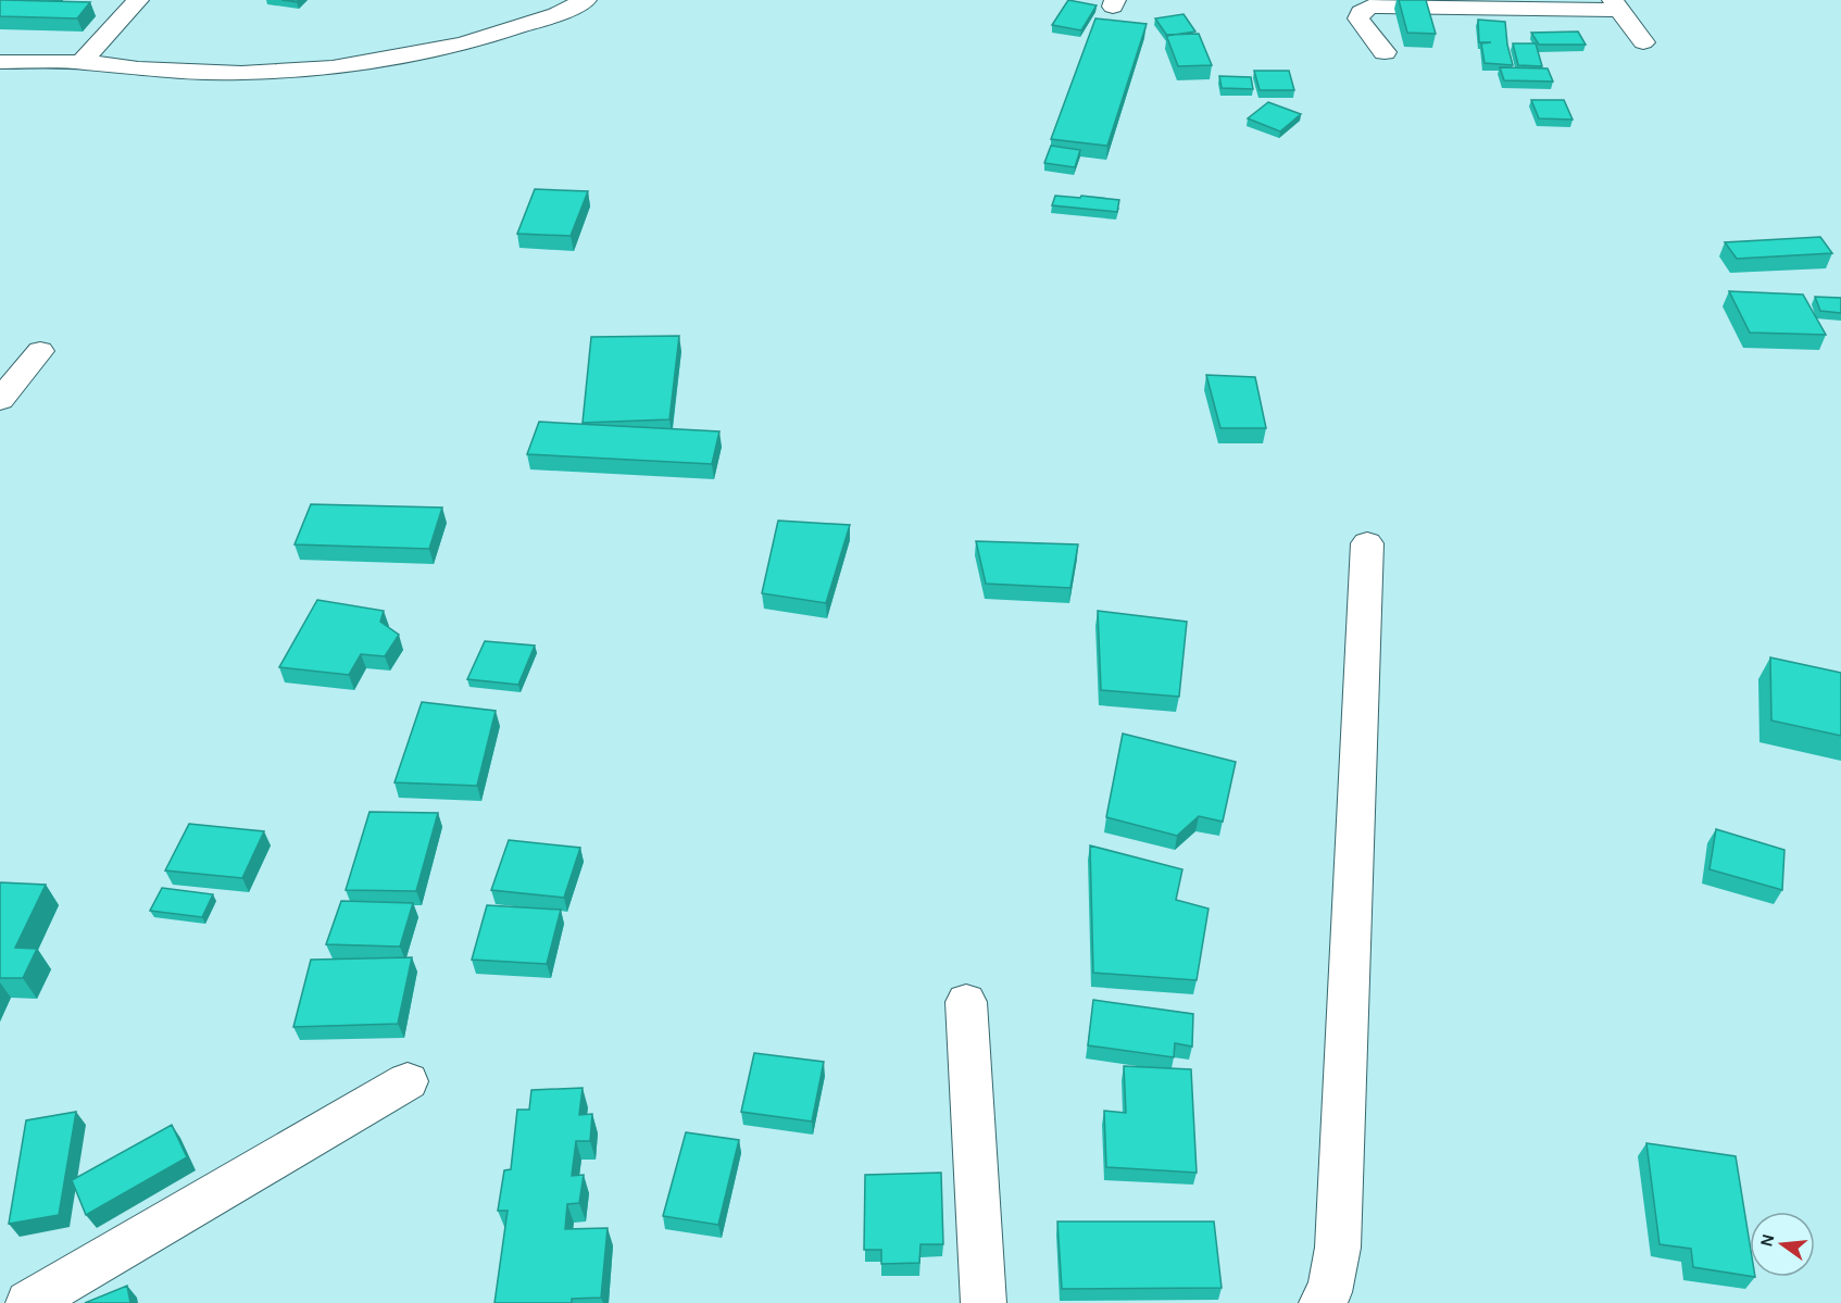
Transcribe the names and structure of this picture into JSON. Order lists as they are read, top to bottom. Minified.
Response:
{"north":"left"}
